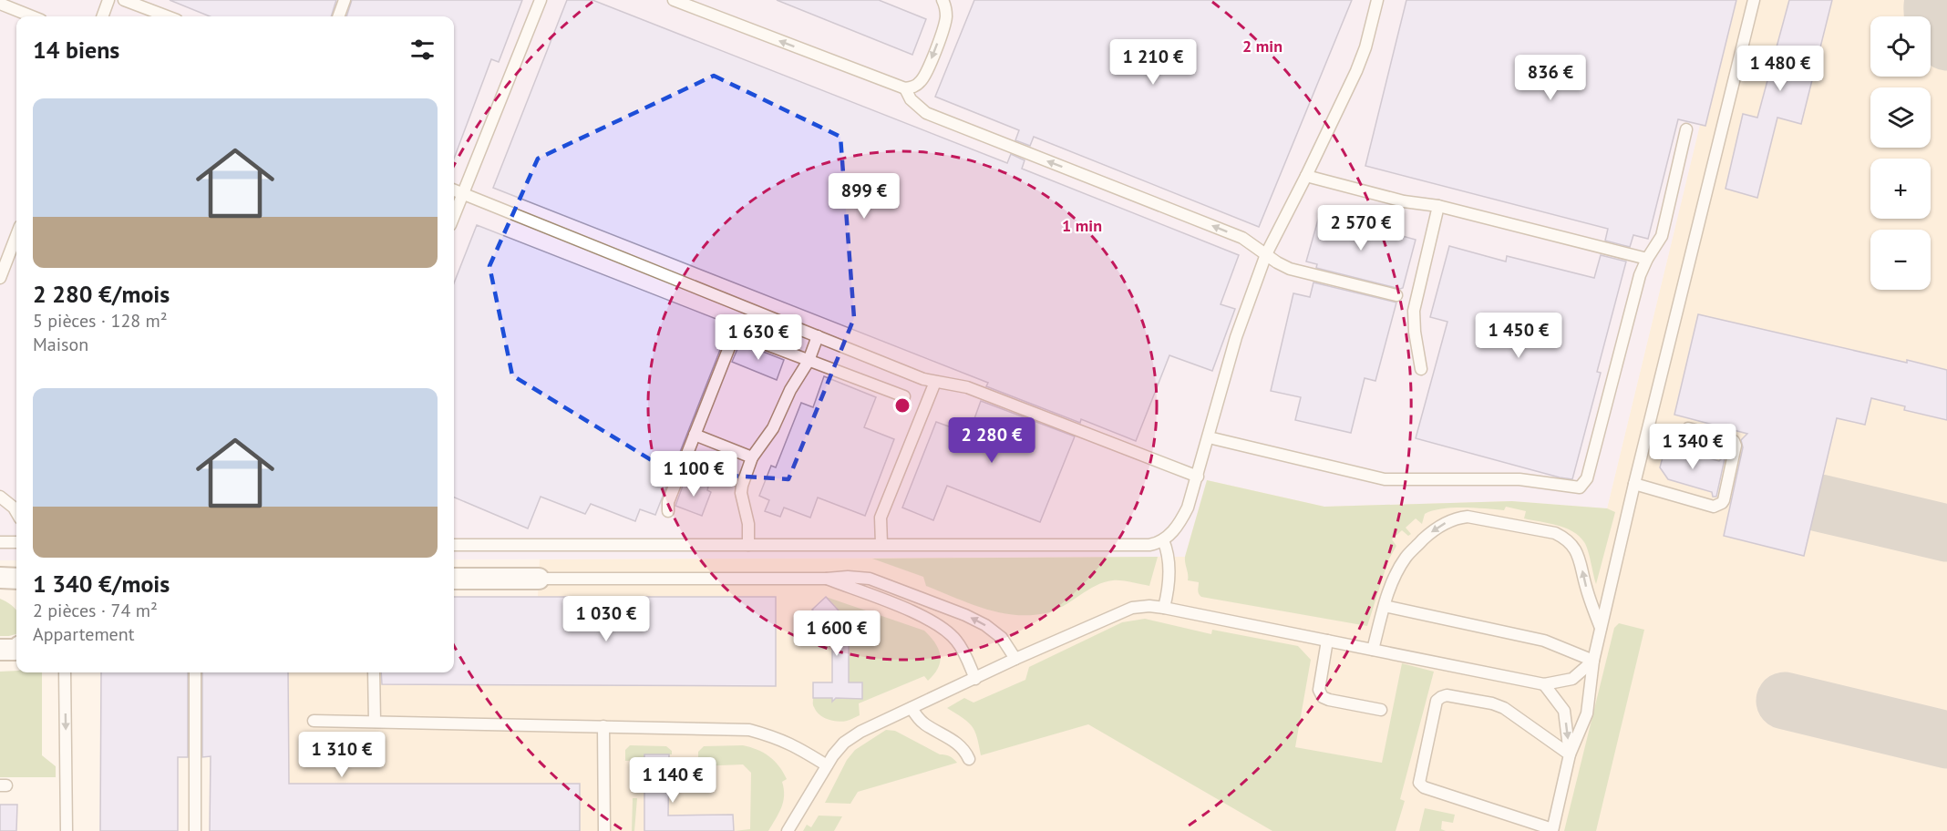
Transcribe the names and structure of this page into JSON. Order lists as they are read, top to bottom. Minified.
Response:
{"page":{"map_buttons":["+","−"],"heading":"14 biens","price":["1 210 €","1 480 €","836 €","899 €","2 570 €","1 450 €","1 630 €","2 280 €","1 340 €","1 100 €","1 030 €","1 600 €","1 310 €","1 140 €"],"list":[{"name":"2 280 €/mois","note":"5 pièces · 128 m² · Maison"},{"name":"1 340 €/mois","note":"2 pièces · 74 m² · Appartement"}]},"rings":["2 min","1 min"]}
